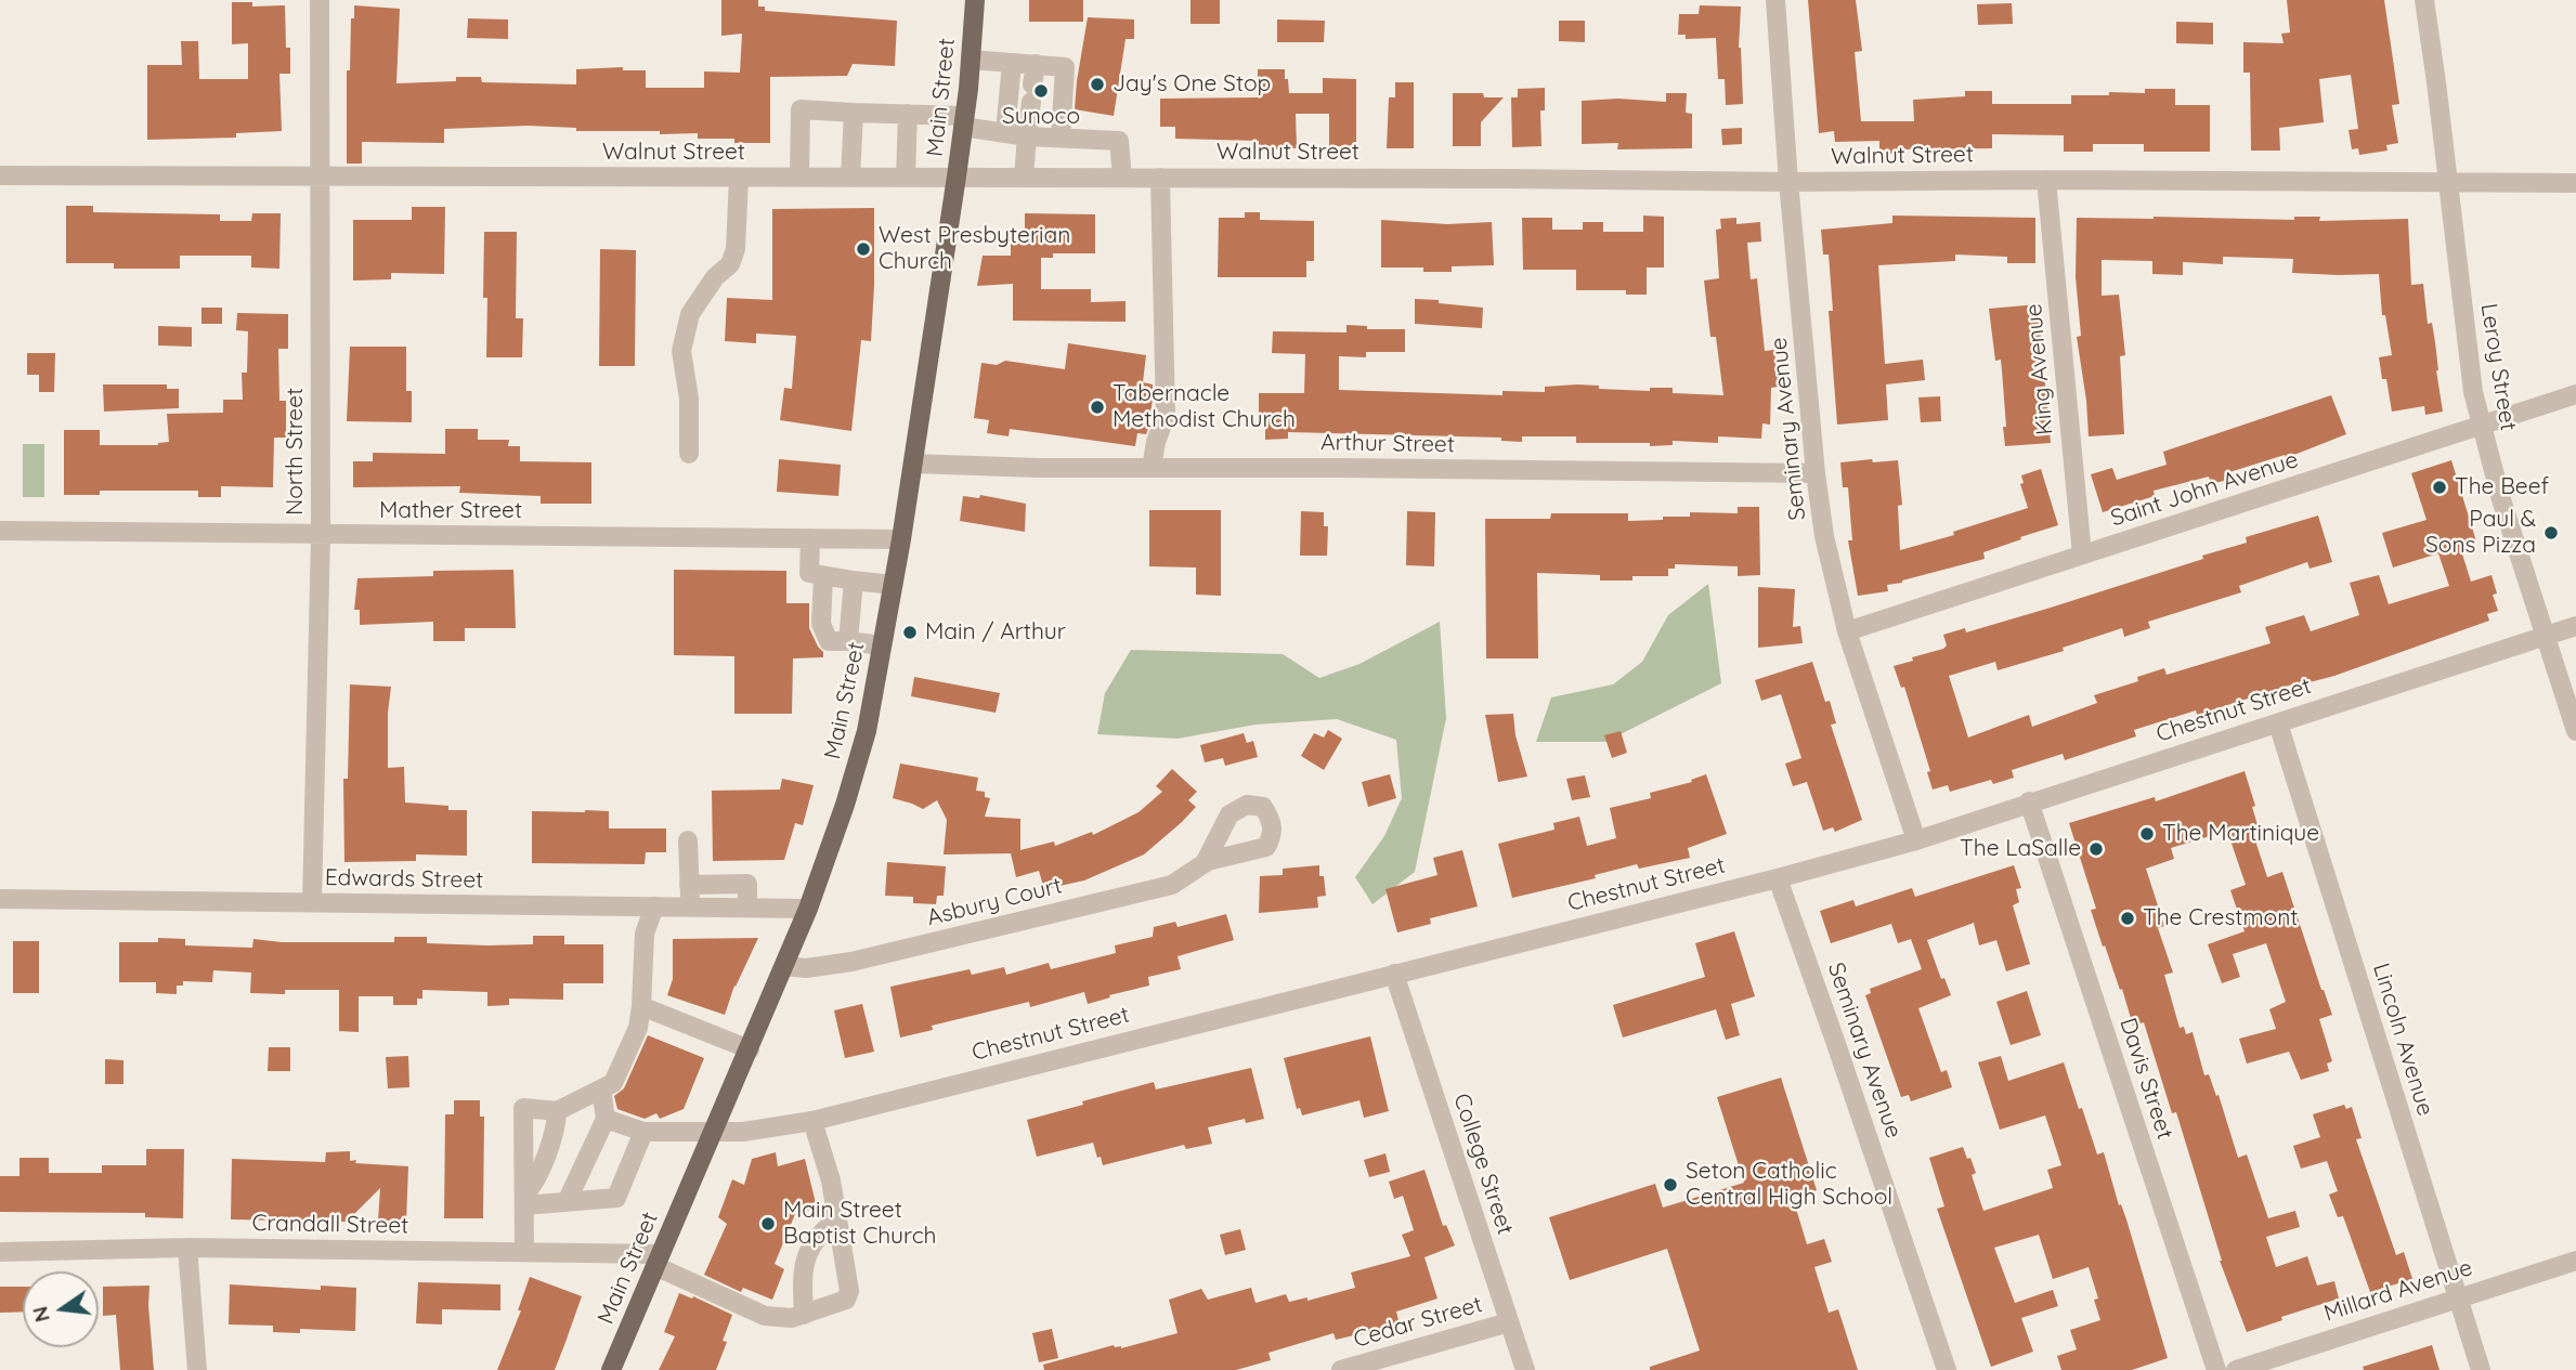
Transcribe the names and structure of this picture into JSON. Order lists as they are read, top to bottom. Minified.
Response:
{"streets":{"main road":["Main Street"],"street":["Walnut Street","Leroy Street","King Avenue","Seminary Avenue","Arthur Street","North Street","Saint John Avenue","Mather Street","Chestnut Street","Edwards Street","Asbury Court","Lincoln Avenue","Davis Street","College Street","Crandall Street","Millard Avenue","Cedar Street"]},"crossings":[["Main Street","Walnut Street"],["Main Street","Arthur Street"],["Main Street","Mather Street"],["Main Street","Chestnut Street"],["Main Street","Edwards Street"],["Main Street","Asbury Court"],["Main Street","Crandall Street"],["Walnut Street","Leroy Street"],["Walnut Street","King Avenue"],["Walnut Street","Seminary Avenue"],["Walnut Street","North Street"],["Leroy Street","Saint John Avenue"],["Leroy Street","Chestnut Street"],["King Avenue","Saint John Avenue"],["Seminary Avenue","Arthur Street"],["Seminary Avenue","Saint John Avenue"],["Seminary Avenue","Chestnut Street"],["North Street","Mather Street"],["North Street","Edwards Street"],["Chestnut Street","Lincoln Avenue"],["Chestnut Street","Davis Street"],["Chestnut Street","College Street"],["Lincoln Avenue","Millard Avenue"],["College Street","Cedar Street"]],"places":["Jay's One Stop","Sunoco","West Presbyterian Church","Tabernacle Methodist Church","The Beef","Paul & Sons Pizza","Main / Arthur","The Martinique","The LaSalle","The Crestmont","Seton Catholic Central High School","Main Street Baptist Church"],"north":"left"}
